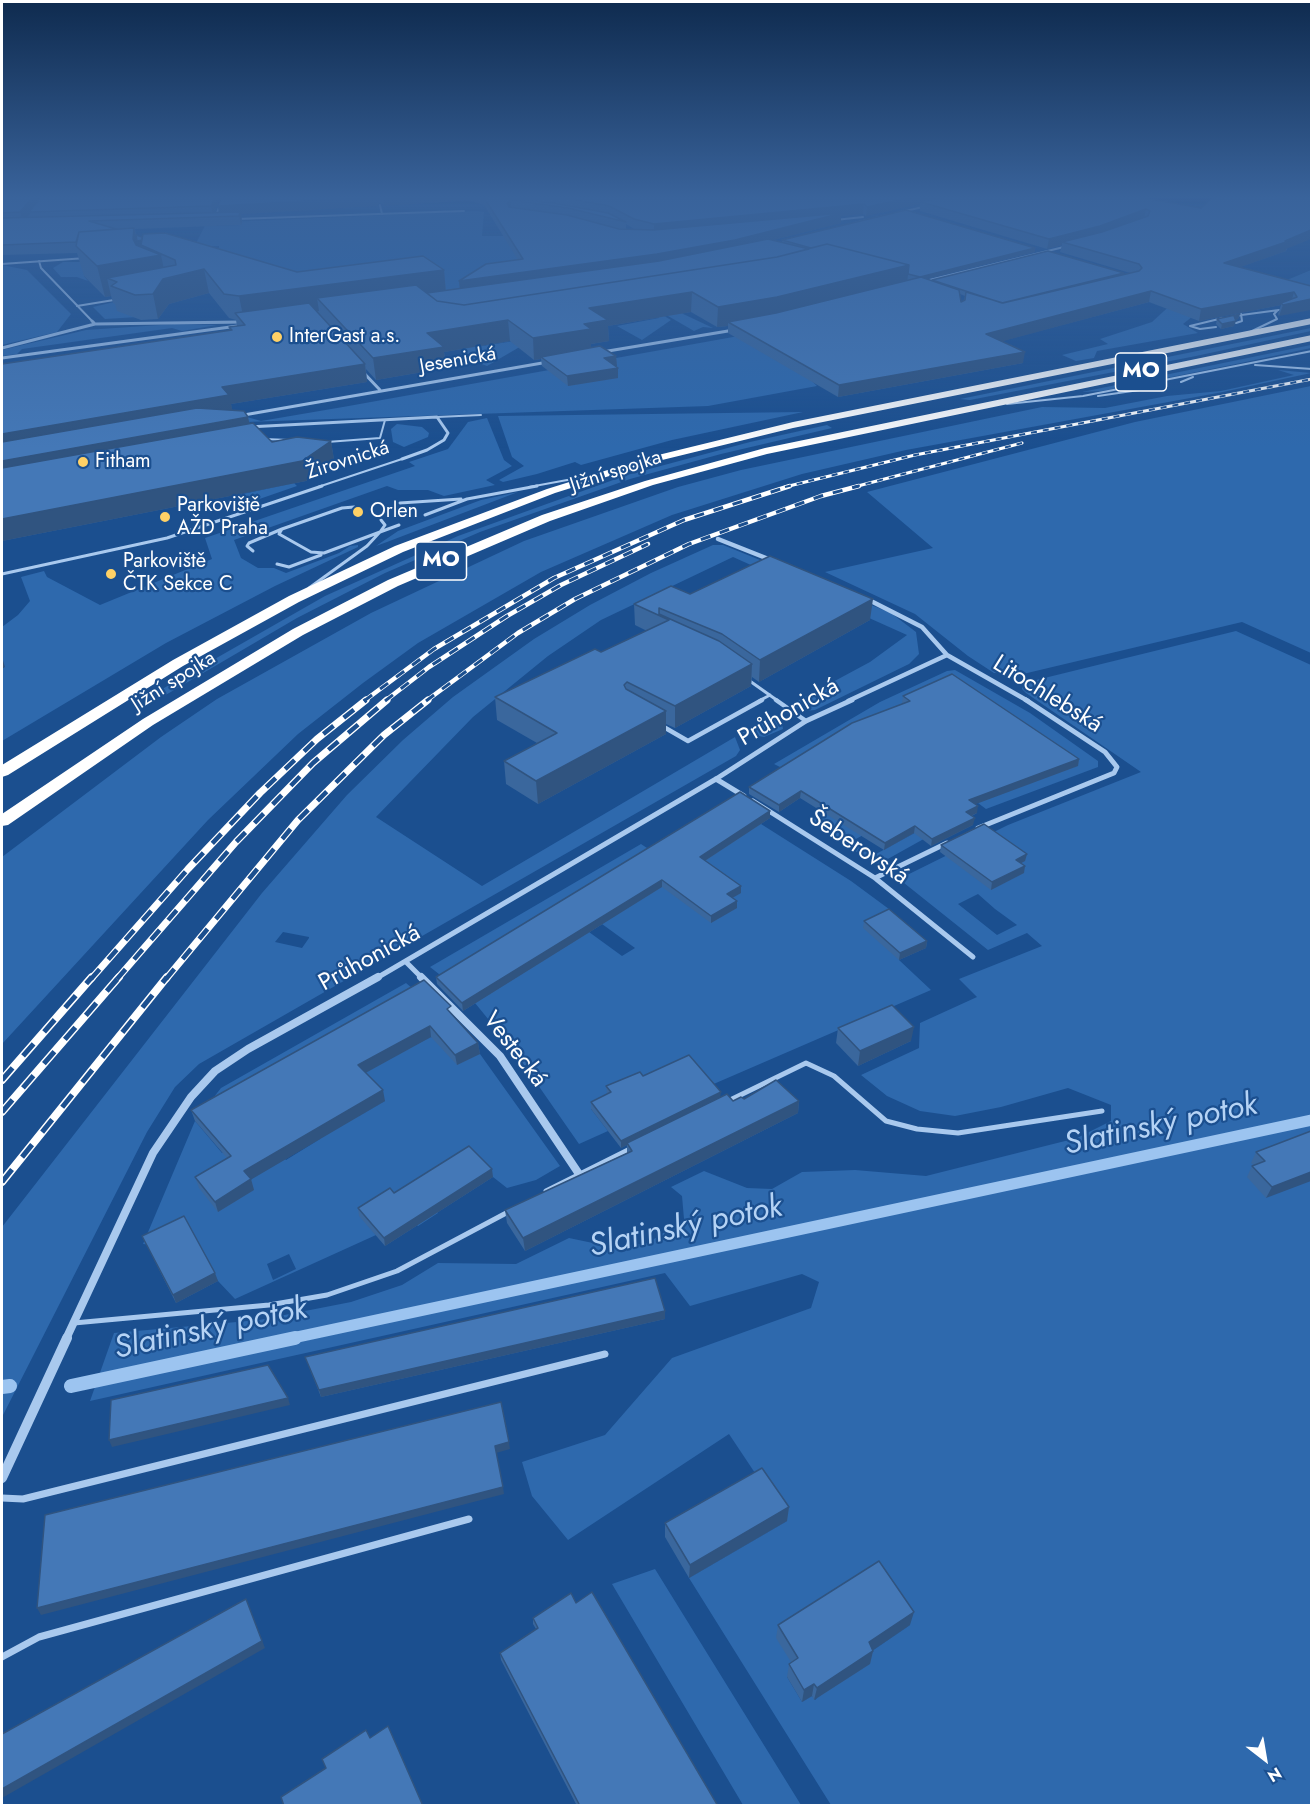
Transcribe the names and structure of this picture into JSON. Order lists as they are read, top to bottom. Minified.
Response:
{"streets":{"highway":["MO","Jižní spojka"],"street":["Jesenická","Žirovnická","Litochlebská","Průhonická","Šeberovská","Vestecká"]},"crossings":[["Litochlebská","Průhonická"],["Průhonická","Šeberovská"],["Průhonická","Vestecká"]],"water":["Slatinský potok"],"places":["InterGast a.s.","Fitham","Orlen","Parkoviště AŽD Praha","Parkoviště ČTK Sekce C"],"north":"bottom right"}
